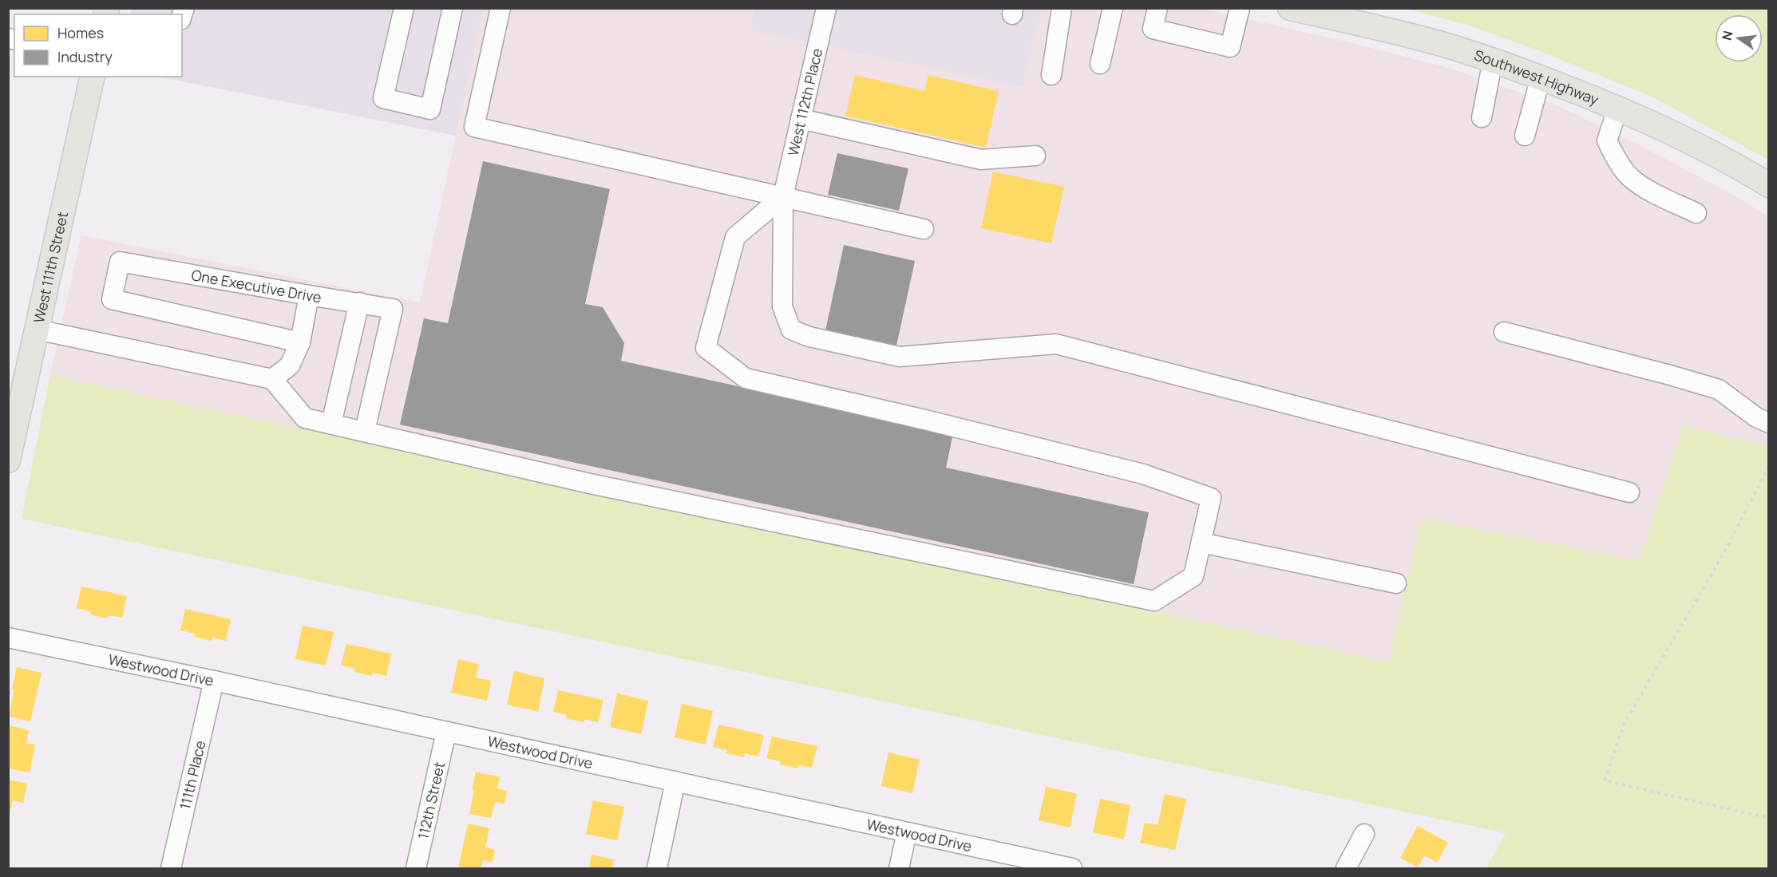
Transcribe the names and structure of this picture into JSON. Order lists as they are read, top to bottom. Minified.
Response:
{"streets":{"main road":["Southwest Highway","West 111th Street"],"street":["West 112th Place","One Executive Drive","Westwood Drive","111th Place","112th Street"]},"crossings":[["Westwood Drive","111th Place"],["Westwood Drive","112th Street"]],"legend":["Homes","Industry"],"north":"left"}
